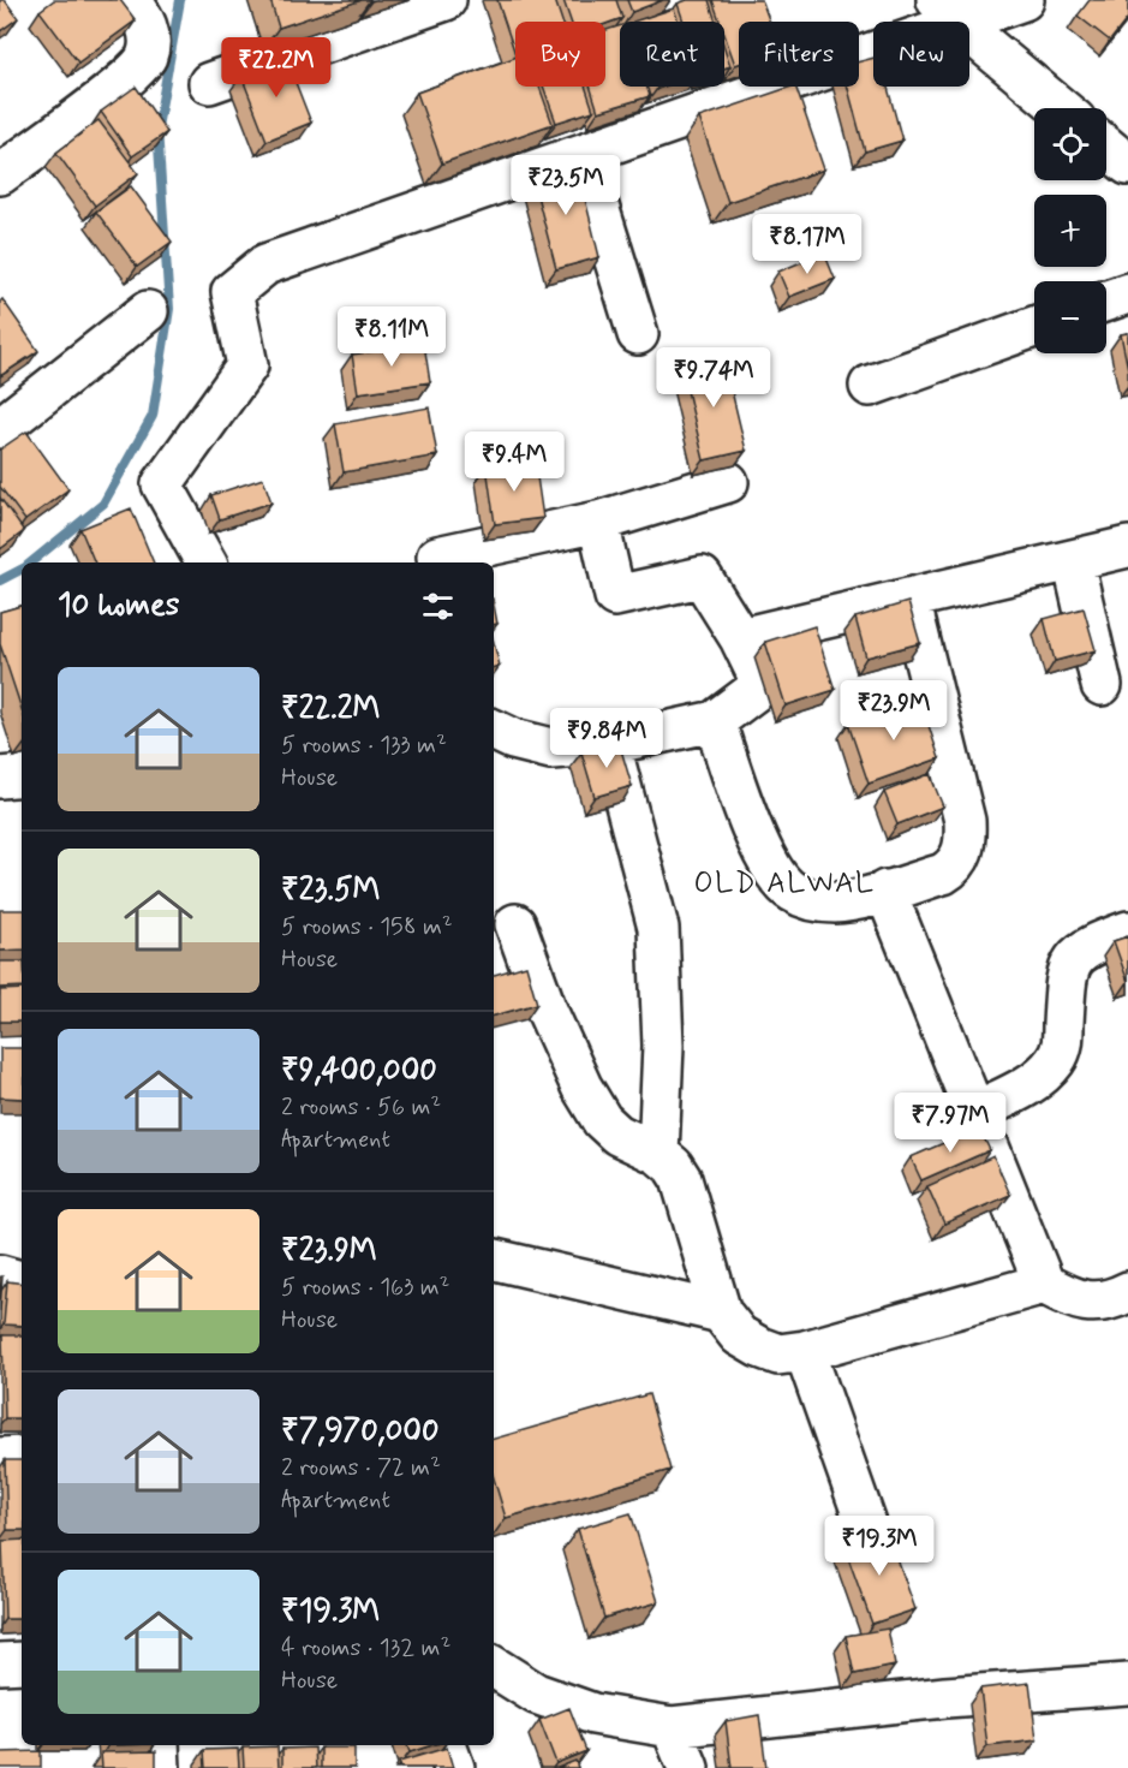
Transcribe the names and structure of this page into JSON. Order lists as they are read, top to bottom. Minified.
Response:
{"districts":["OLD ALWAL"],"page":{"chip":["Buy","Rent","Filters","New"],"price":["₹22.2M","₹23.5M","₹8.17M","₹8.11M","₹9.74M","₹9.4M","₹23.9M","₹9.84M","₹7.97M","₹19.3M"],"map_buttons":["+","−"],"heading":"10 homes","list":[{"name":"₹22.2M","note":"5 rooms · 133 m² · House"},{"name":"₹23.5M","note":"5 rooms · 158 m² · House"},{"name":"₹9,400,000","note":"2 rooms · 56 m² · Apartment"},{"name":"₹23.9M","note":"5 rooms · 163 m² · House"},{"name":"₹7,970,000","note":"2 rooms · 72 m² · Apartment"},{"name":"₹19.3M","note":"4 rooms · 132 m² · House"}]}}
